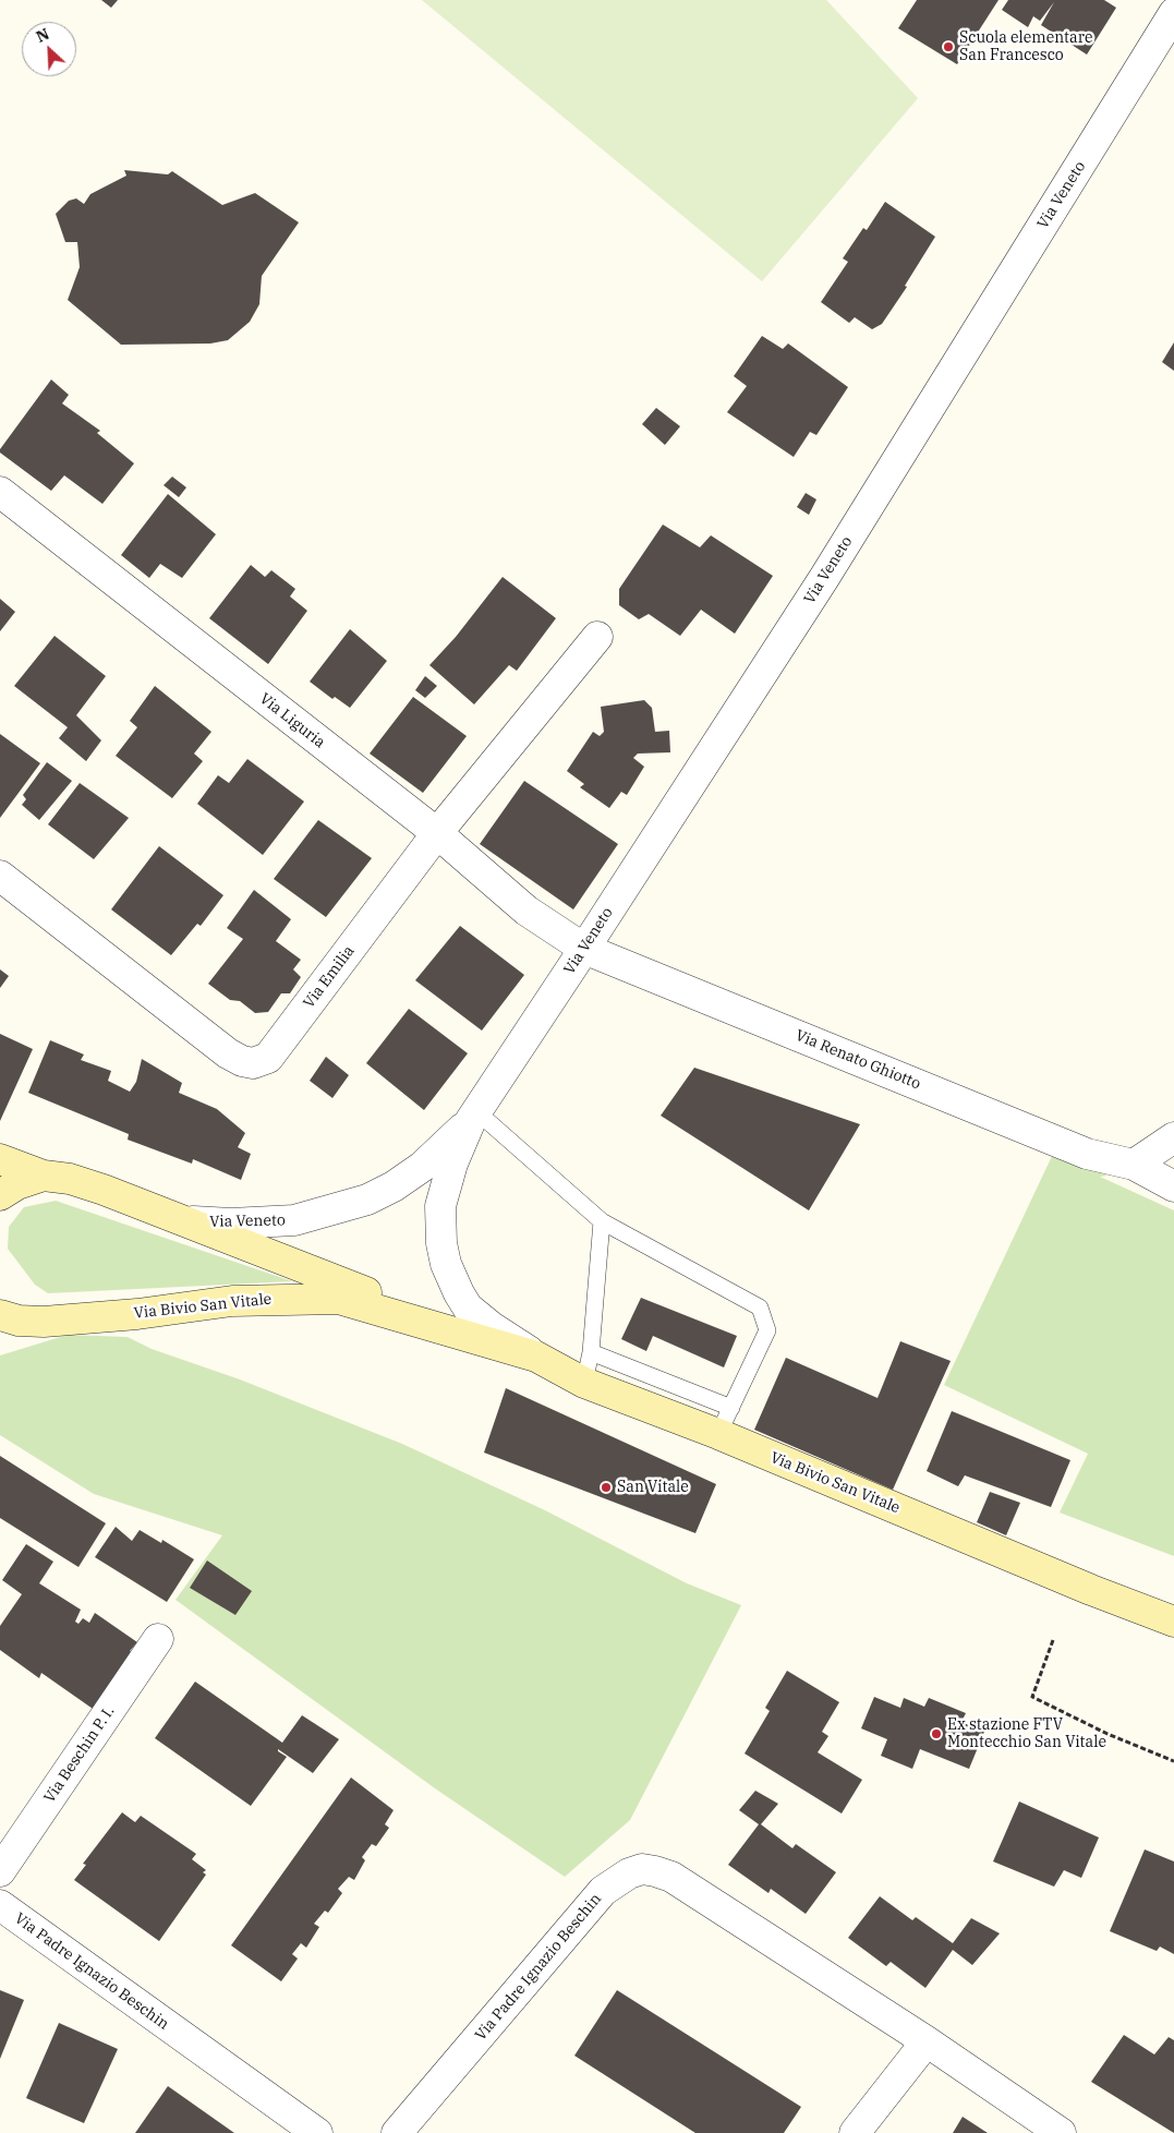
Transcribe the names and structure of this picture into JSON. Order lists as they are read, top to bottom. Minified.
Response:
{"streets":{"main road":["Via Bivio San Vitale"],"street":["Via Veneto","Via Liguria","Via Emilia","Via Renato Ghiotto","Via Beschin P. I.","Via Padre Ignazio Beschin"]},"crossings":[["Via Veneto","Via Liguria"],["Via Veneto","Via Renato Ghiotto"],["Via Veneto","Via Bivio San Vitale"],["Via Liguria","Via Emilia"],["Via Liguria","Via Renato Ghiotto"]],"places":["Scuola elementare San Francesco","San Vitale","Ex stazione FTV Montecchio San Vitale"],"north":"top left"}
